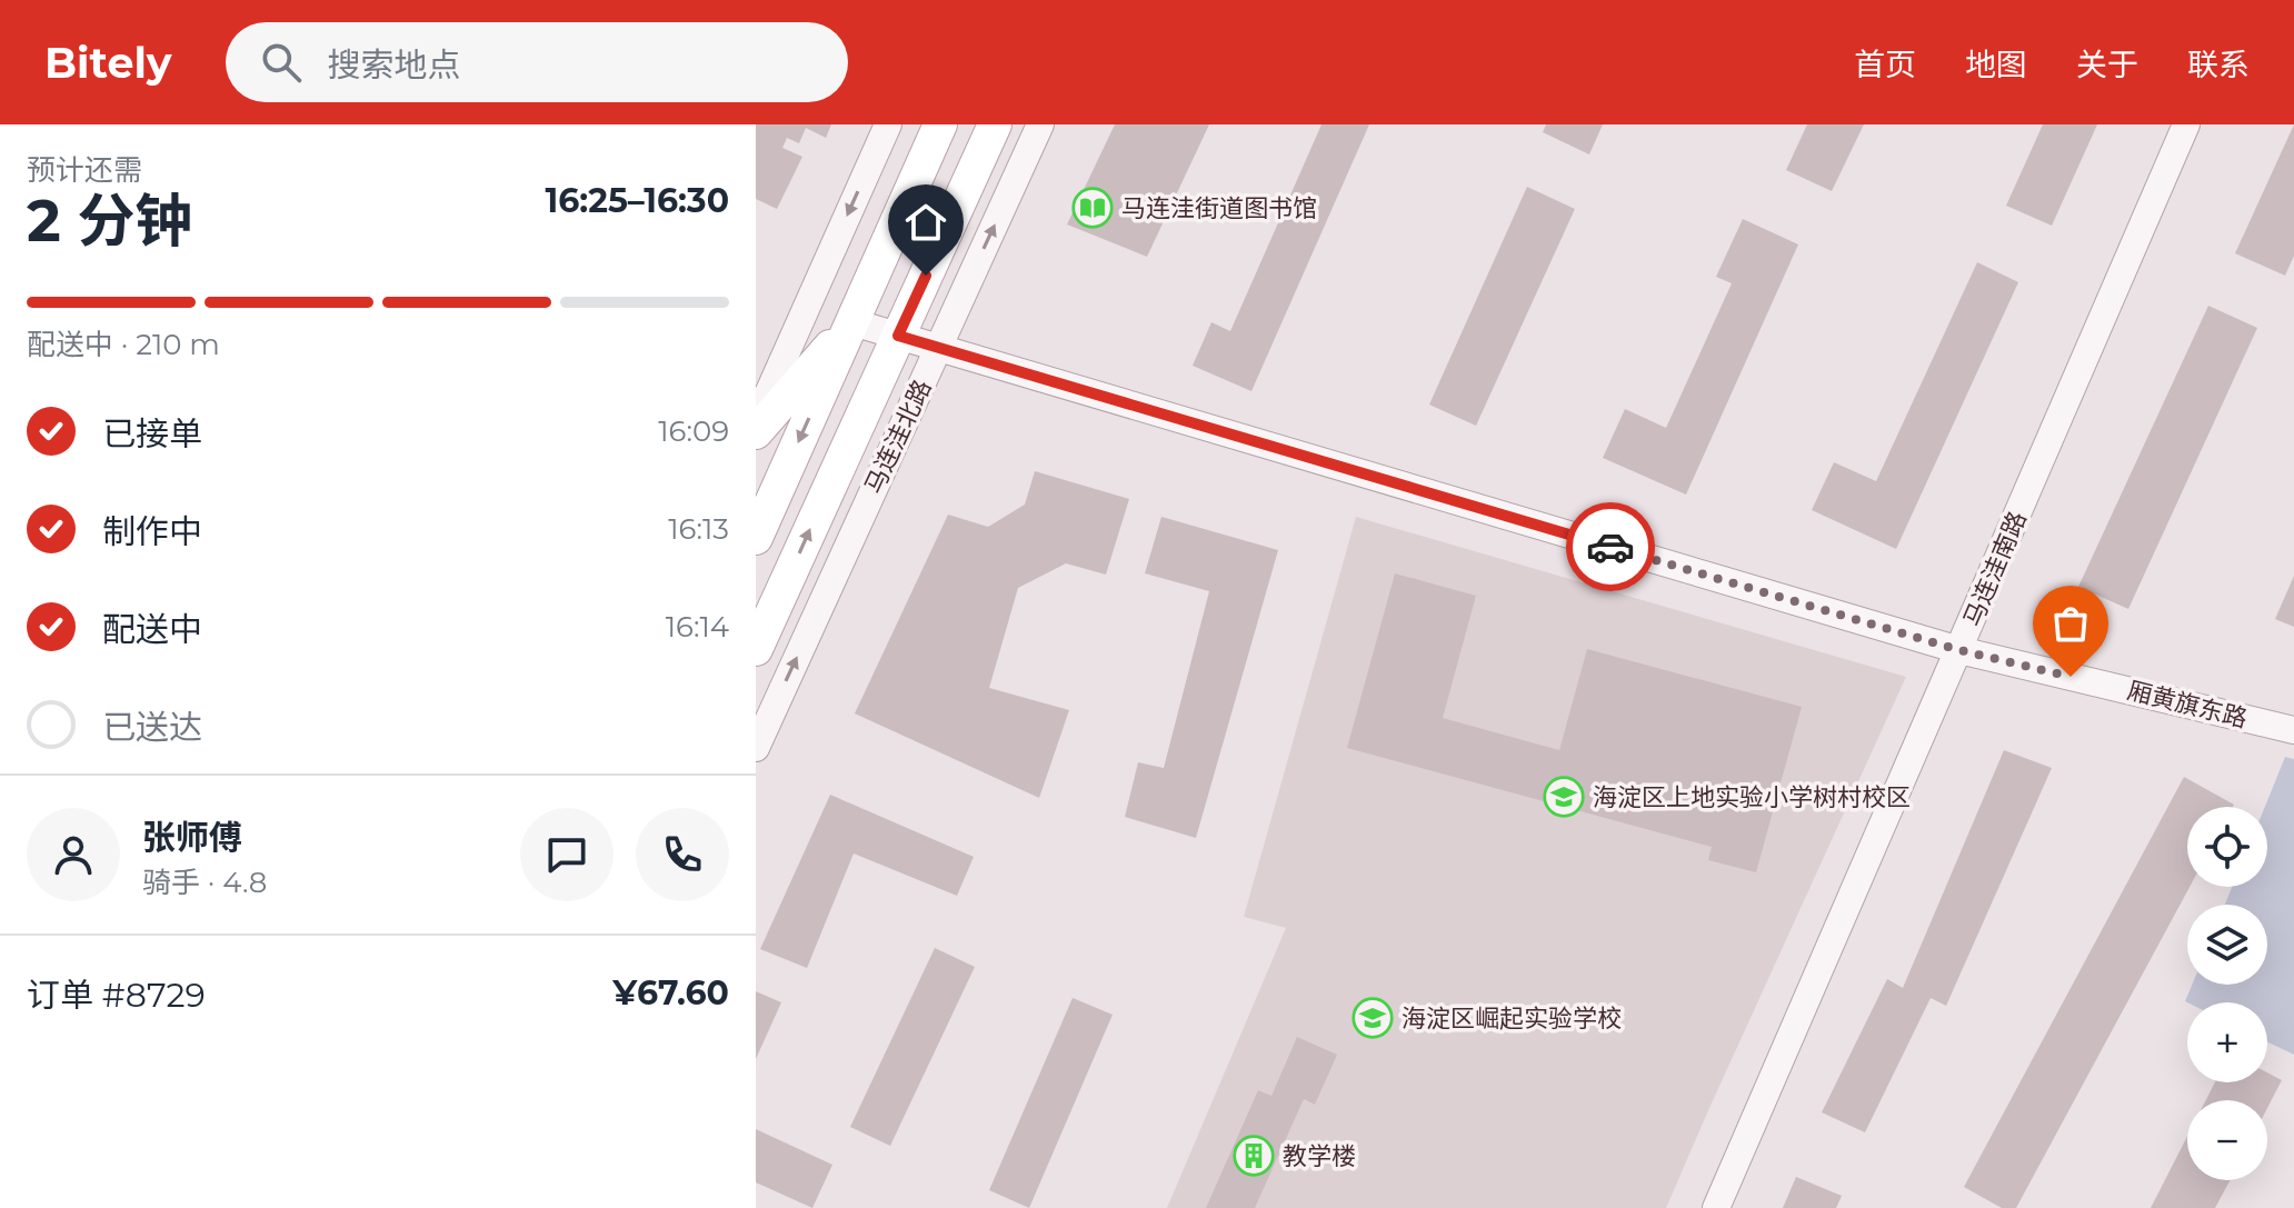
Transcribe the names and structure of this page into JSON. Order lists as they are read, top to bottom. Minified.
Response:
{"streets":{"main road":["马连洼北路"],"street":["马连洼南路","厢黄旗东路"]},"crossings":[["马连洼北路","厢黄旗东路"],["马连洼南路","厢黄旗东路"]],"places":{"library":["马连洼街道图书馆"],"school or university":["海淀区上地实验小学树村校区","海淀区崛起实验学校"],"building":["教学楼"]},"page":{"header":"Bitely","search":"搜索地点","nav":["首页","地图","关于","联系"],"heading":["2 分钟","预计还需","16:25–16:30"],"panel":["张师傅","骑手 · 4.8","订单 #8729","¥67.60"],"bar":"配送中 · 210 m","list":[["已接单","16:09"],["制作中","16:13"],["配送中","16:14"],"已送达"],"map_buttons":["+","−"]}}
